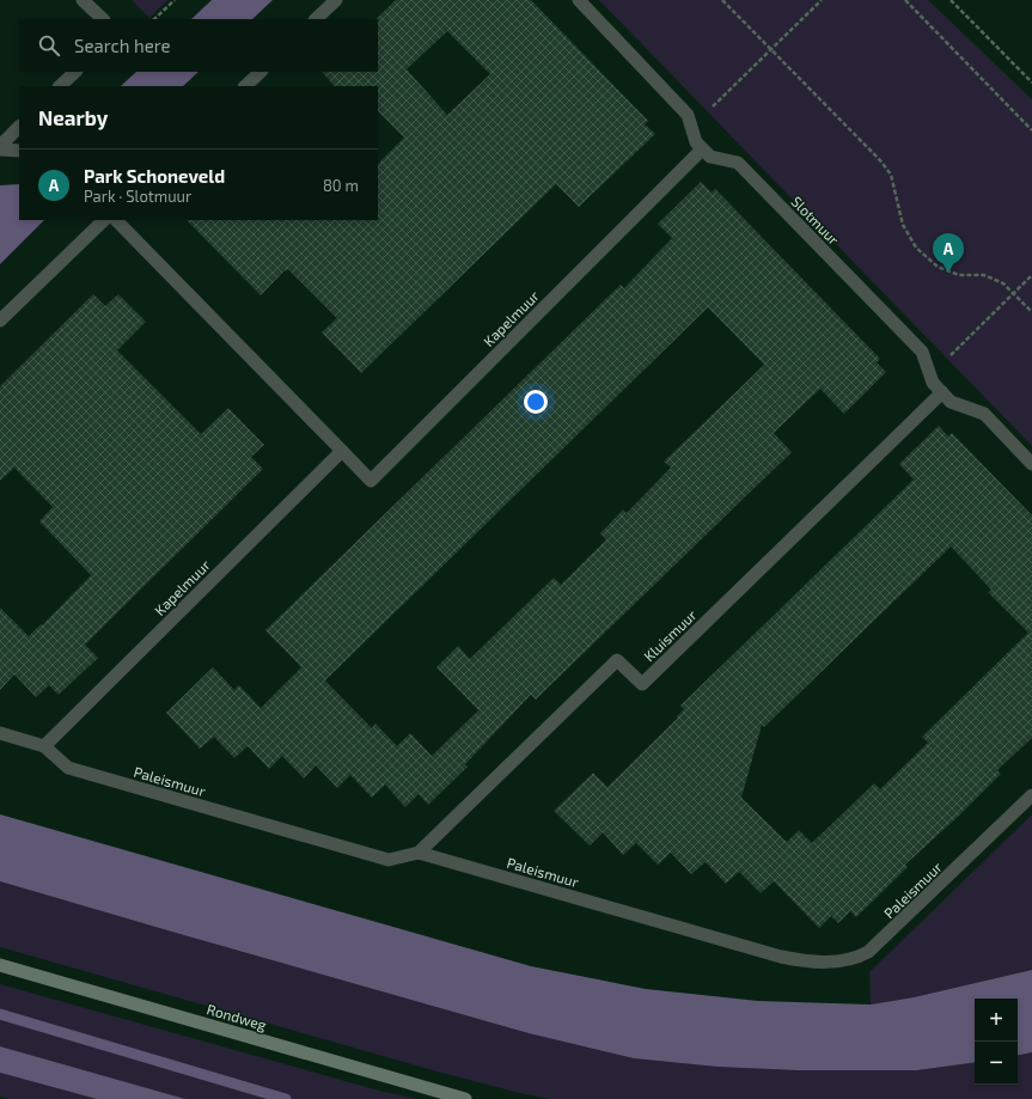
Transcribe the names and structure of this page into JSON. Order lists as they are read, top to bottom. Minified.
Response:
{"streets":{"main road":["Rondweg"],"street":["Slotmuur","Kapelmuur","Kluismuur","Paleismuur"]},"crossings":[["Slotmuur","Kapelmuur"],["Slotmuur","Kluismuur"],["Kapelmuur","Paleismuur"],["Kluismuur","Paleismuur"]],"page":{"search":"Search here","heading":"Nearby","list":[{"mark":"A","name":"Park Schoneveld","note":"Park · Slotmuur","value":"80 m"}],"pins":"A","map_buttons":["+","−"]}}
